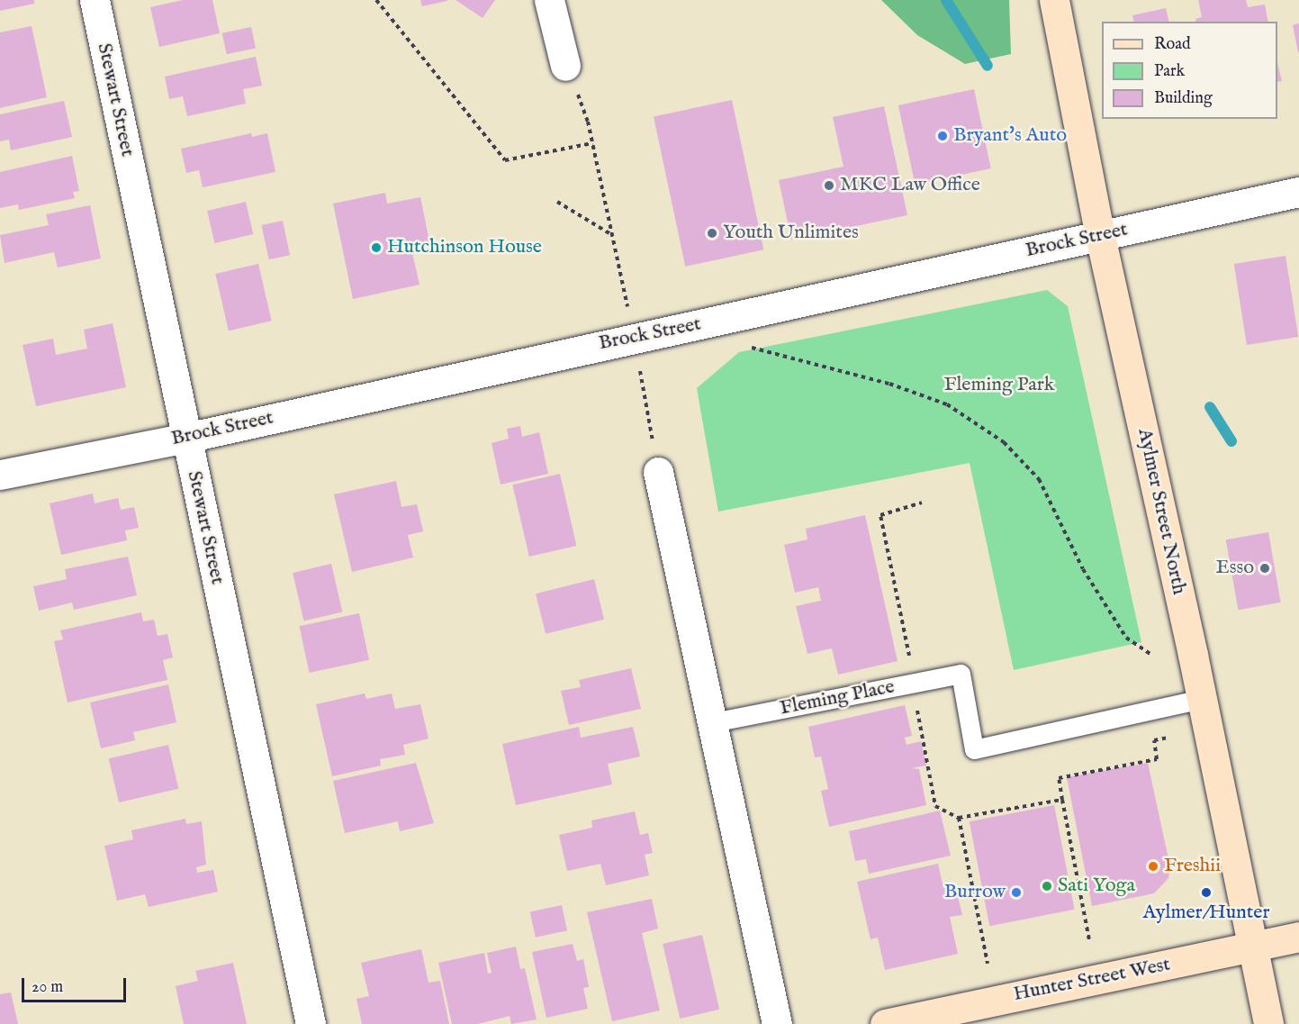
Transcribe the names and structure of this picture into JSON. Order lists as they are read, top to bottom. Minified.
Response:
{"streets":{"street":["Stewart Street","Brock Street","Aylmer Street North","Hunter Street West"],"lane":["Fleming Place"]},"crossings":[["Stewart Street","Brock Street"],["Brock Street","Aylmer Street North"],["Aylmer Street North","Fleming Place"],["Aylmer Street North","Hunter Street West"]],"parks":["Fleming Park"],"places":["Bryant's Auto","MKC Law Office","Youth Unlimites","Hutchinson House","Esso","Freshii","Sati Yoga","Burrow","Aylmer/Hunter"],"legend":["Road","Park","Building"],"scale_bar":"20 m"}
